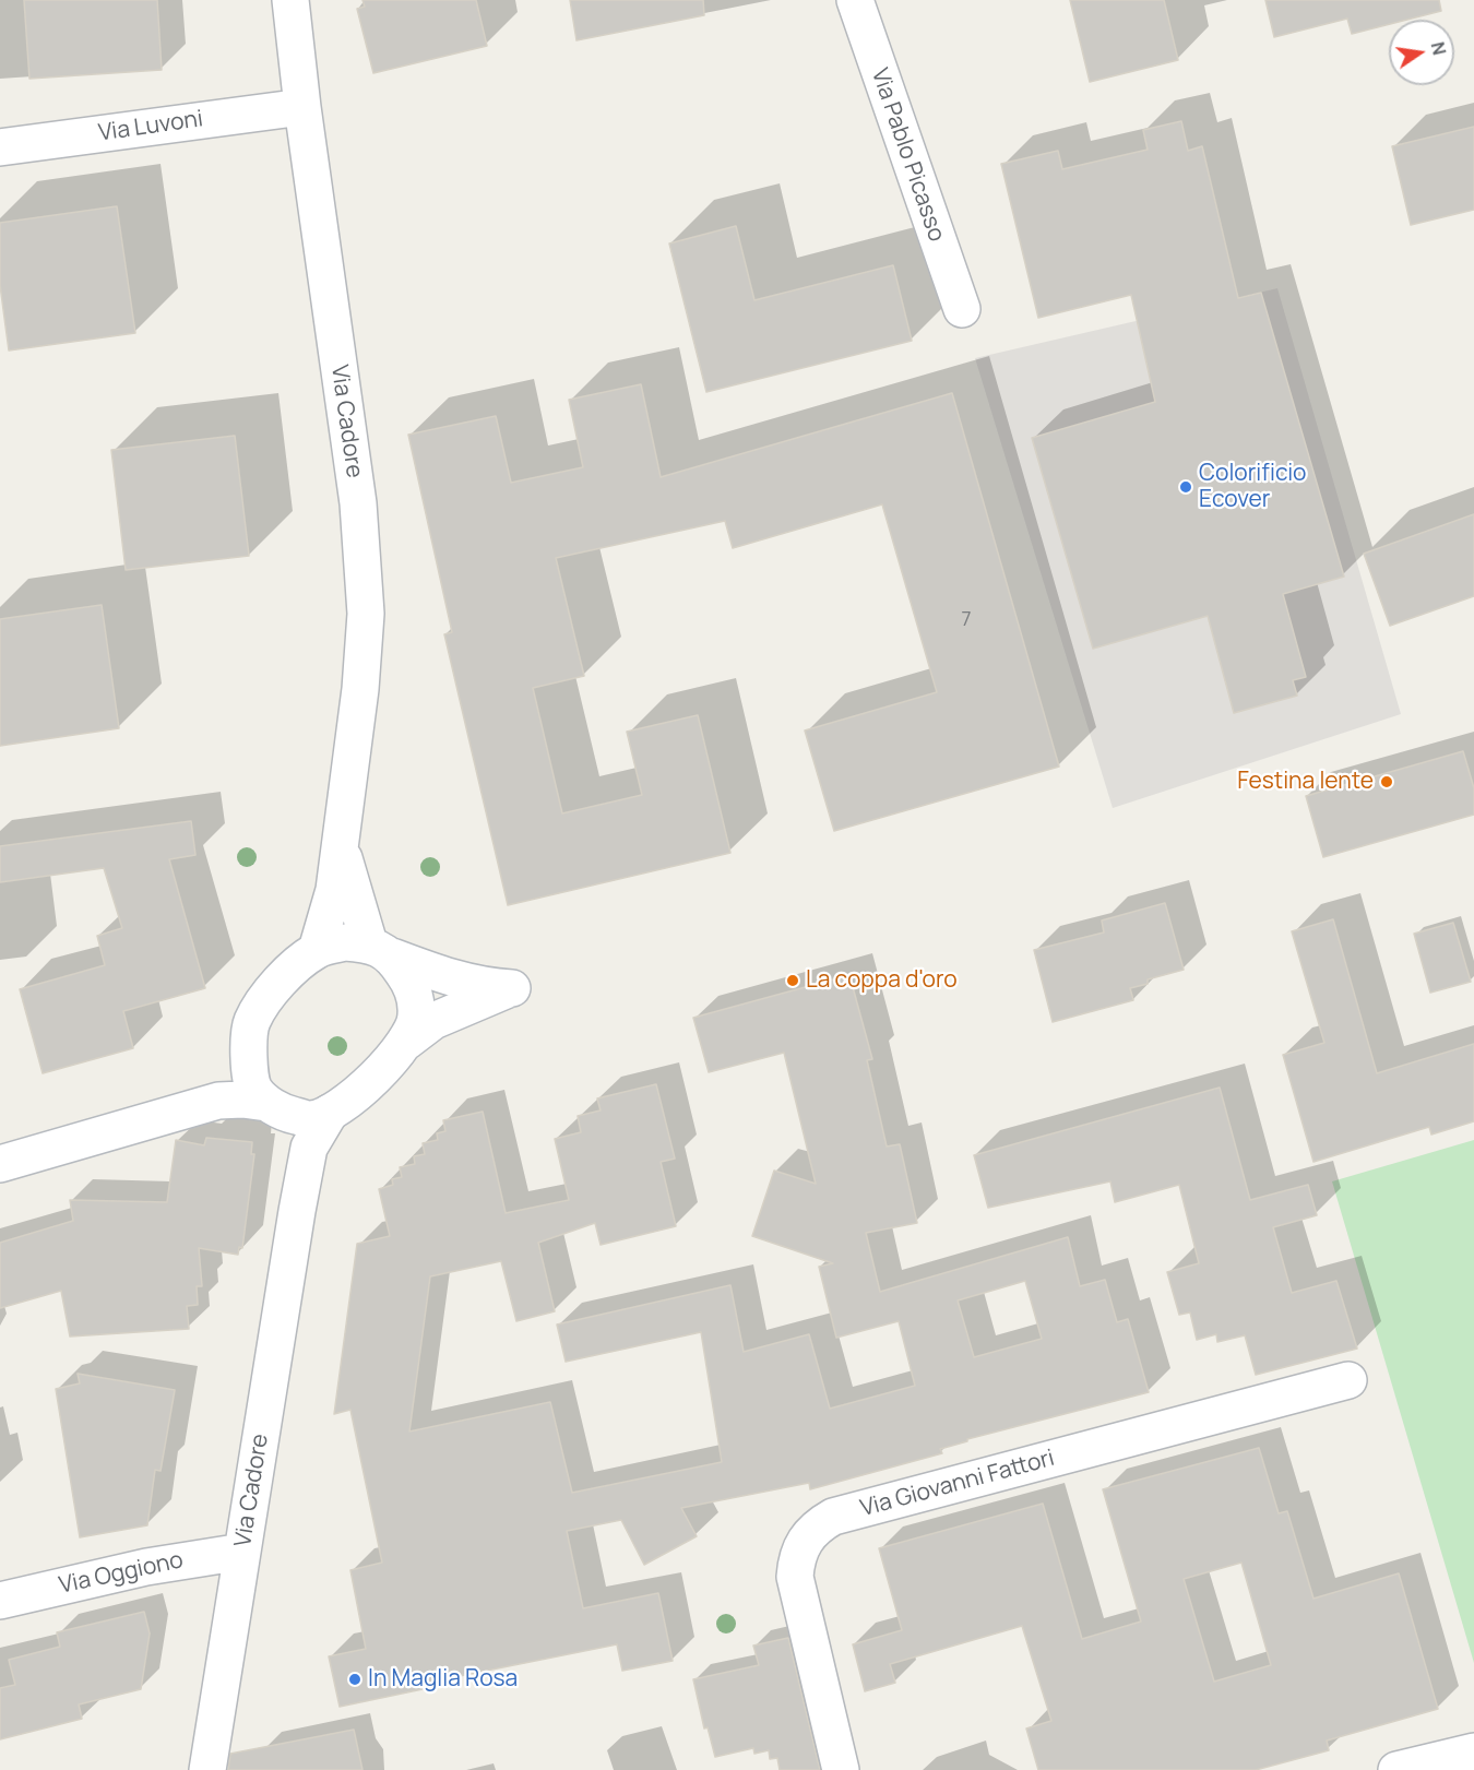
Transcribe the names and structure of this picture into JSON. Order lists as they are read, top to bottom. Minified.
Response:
{"streets":{"street":["Via Luvoni","Via Pablo Picasso","Via Cadore","Via Giovanni Fattori","Via Oggiono"]},"crossings":[["Via Luvoni","Via Cadore"],["Via Cadore","Via Oggiono"]],"places":["Colorificio Ecover","Festina lente","La coppa d'oro","In Maglia Rosa"],"house_numbers":["7"],"north":"right"}
